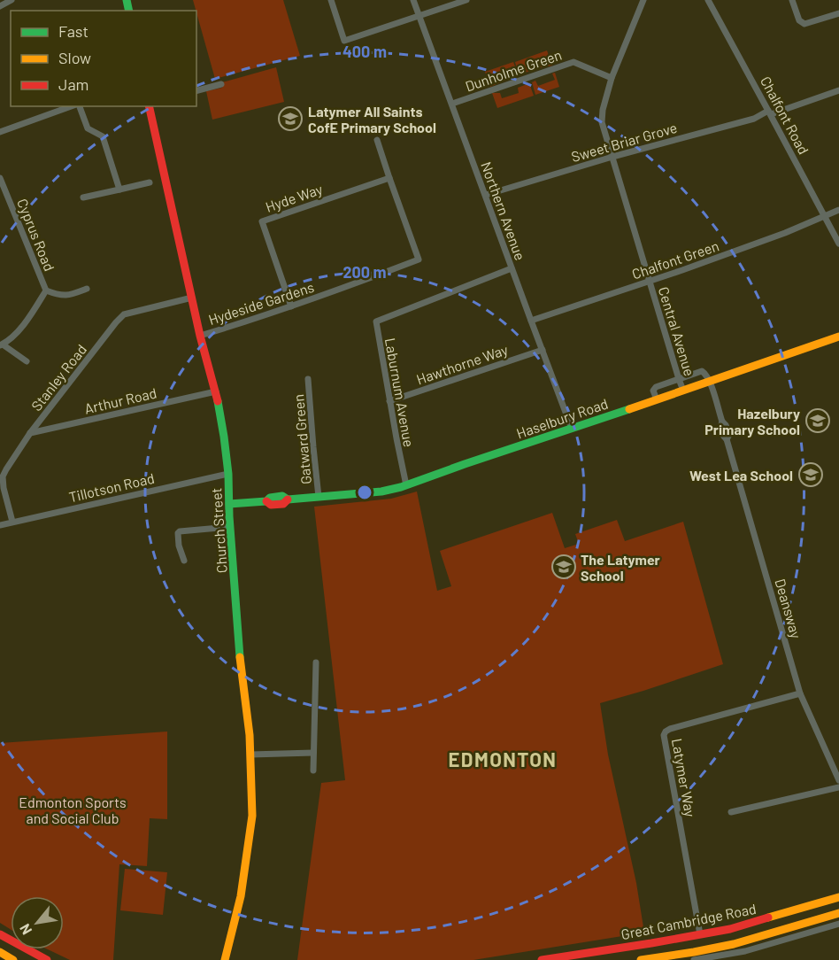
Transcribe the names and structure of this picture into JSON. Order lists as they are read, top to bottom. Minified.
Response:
{"streets":{"main road":["Haselbury Road","Church Street","Great Cambridge Road"],"street":["Dunholme Green","Chalfont Road","Sweet Briar Grove","Hyde Way","Northern Avenue","Cyprus Road","Chalfont Green","Hydeside Gardens","Central Avenue","Hawthorne Way","Stanley Road","Laburnum Avenue","Arthur Road","Gatward Green","Tillotson Road","Deansway","Latymer Way"]},"crossings":[["Dunholme Green","Northern Avenue"],["Dunholme Green","Central Avenue"],["Chalfont Road","Sweet Briar Grove"],["Chalfont Road","Chalfont Green"],["Sweet Briar Grove","Northern Avenue"],["Sweet Briar Grove","Central Avenue"],["Hyde Way","Hydeside Gardens"],["Northern Avenue","Chalfont Green"],["Northern Avenue","Hawthorne Way"],["Northern Avenue","Laburnum Avenue"],["Northern Avenue","Haselbury Road"],["Chalfont Green","Central Avenue"],["Hydeside Gardens","Church Street"],["Central Avenue","Haselbury Road"],["Hawthorne Way","Laburnum Avenue"],["Stanley Road","Arthur Road"],["Stanley Road","Tillotson Road"],["Stanley Road","Church Street"],["Laburnum Avenue","Haselbury Road"],["Arthur Road","Church Street"],["Haselbury Road","Gatward Green"],["Haselbury Road","Church Street"],["Haselbury Road","Deansway"],["Tillotson Road","Church Street"],["Deansway","Latymer Way"],["Latymer Way","Great Cambridge Road"]],"districts":["EDMONTON"],"parks":["Edmonton Sports and Social Club"],"places":{"school or university":["Latymer All Saints CofE Primary School","Hazelbury Primary School","West Lea School","The Latymer School"]},"legend":["Fast","Slow","Jam"],"north":"bottom left","rings":["400 m","200 m"]}
